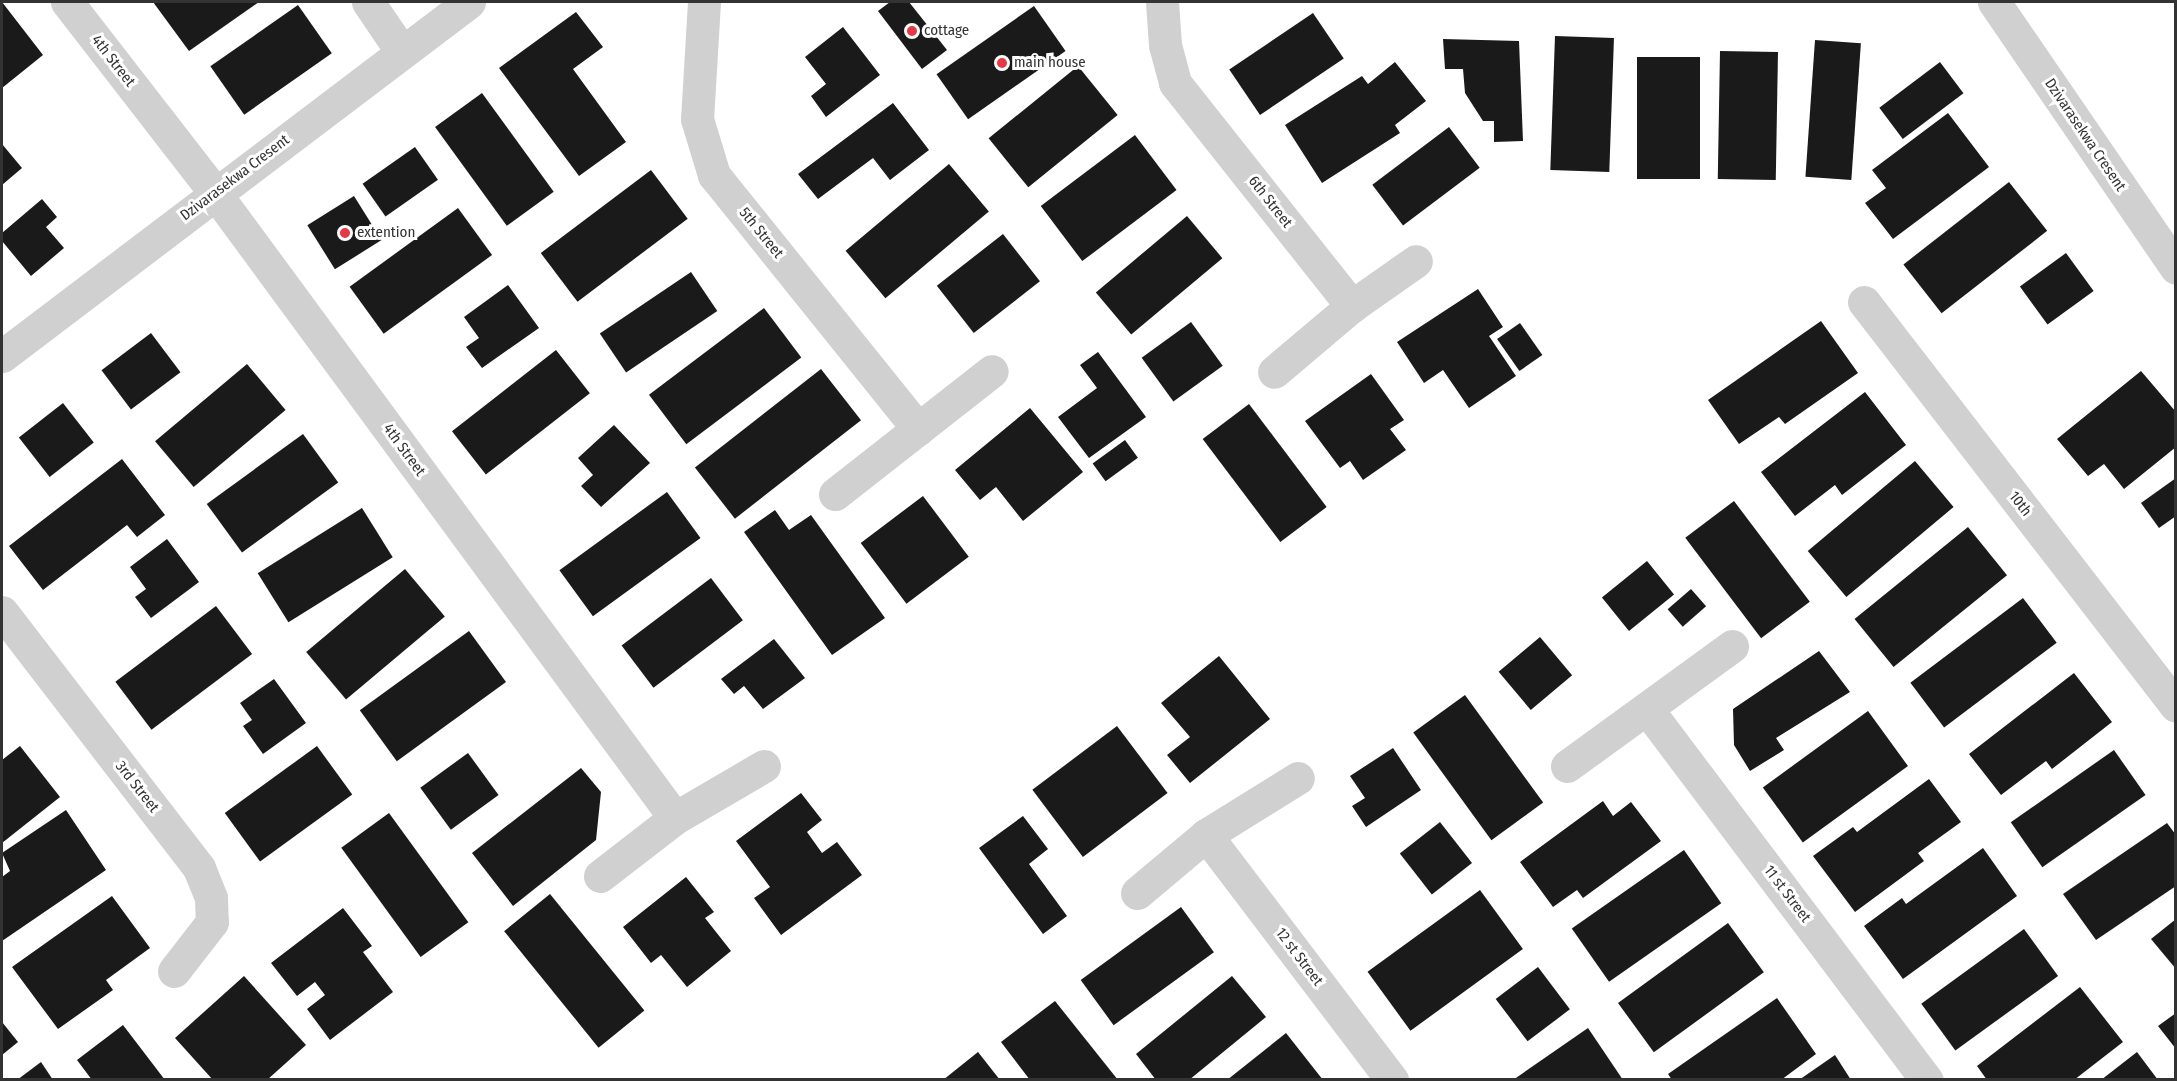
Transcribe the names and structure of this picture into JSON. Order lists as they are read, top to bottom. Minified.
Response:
{"streets":{"street":["4th Street","Dzivarasekwa Cresent","6th Street","5th Street","10th","3rd Street","11 st Street","12 st Street"]},"crossings":[["4th Street","Dzivarasekwa Cresent"]],"places":["cottage","main house","extention"]}
